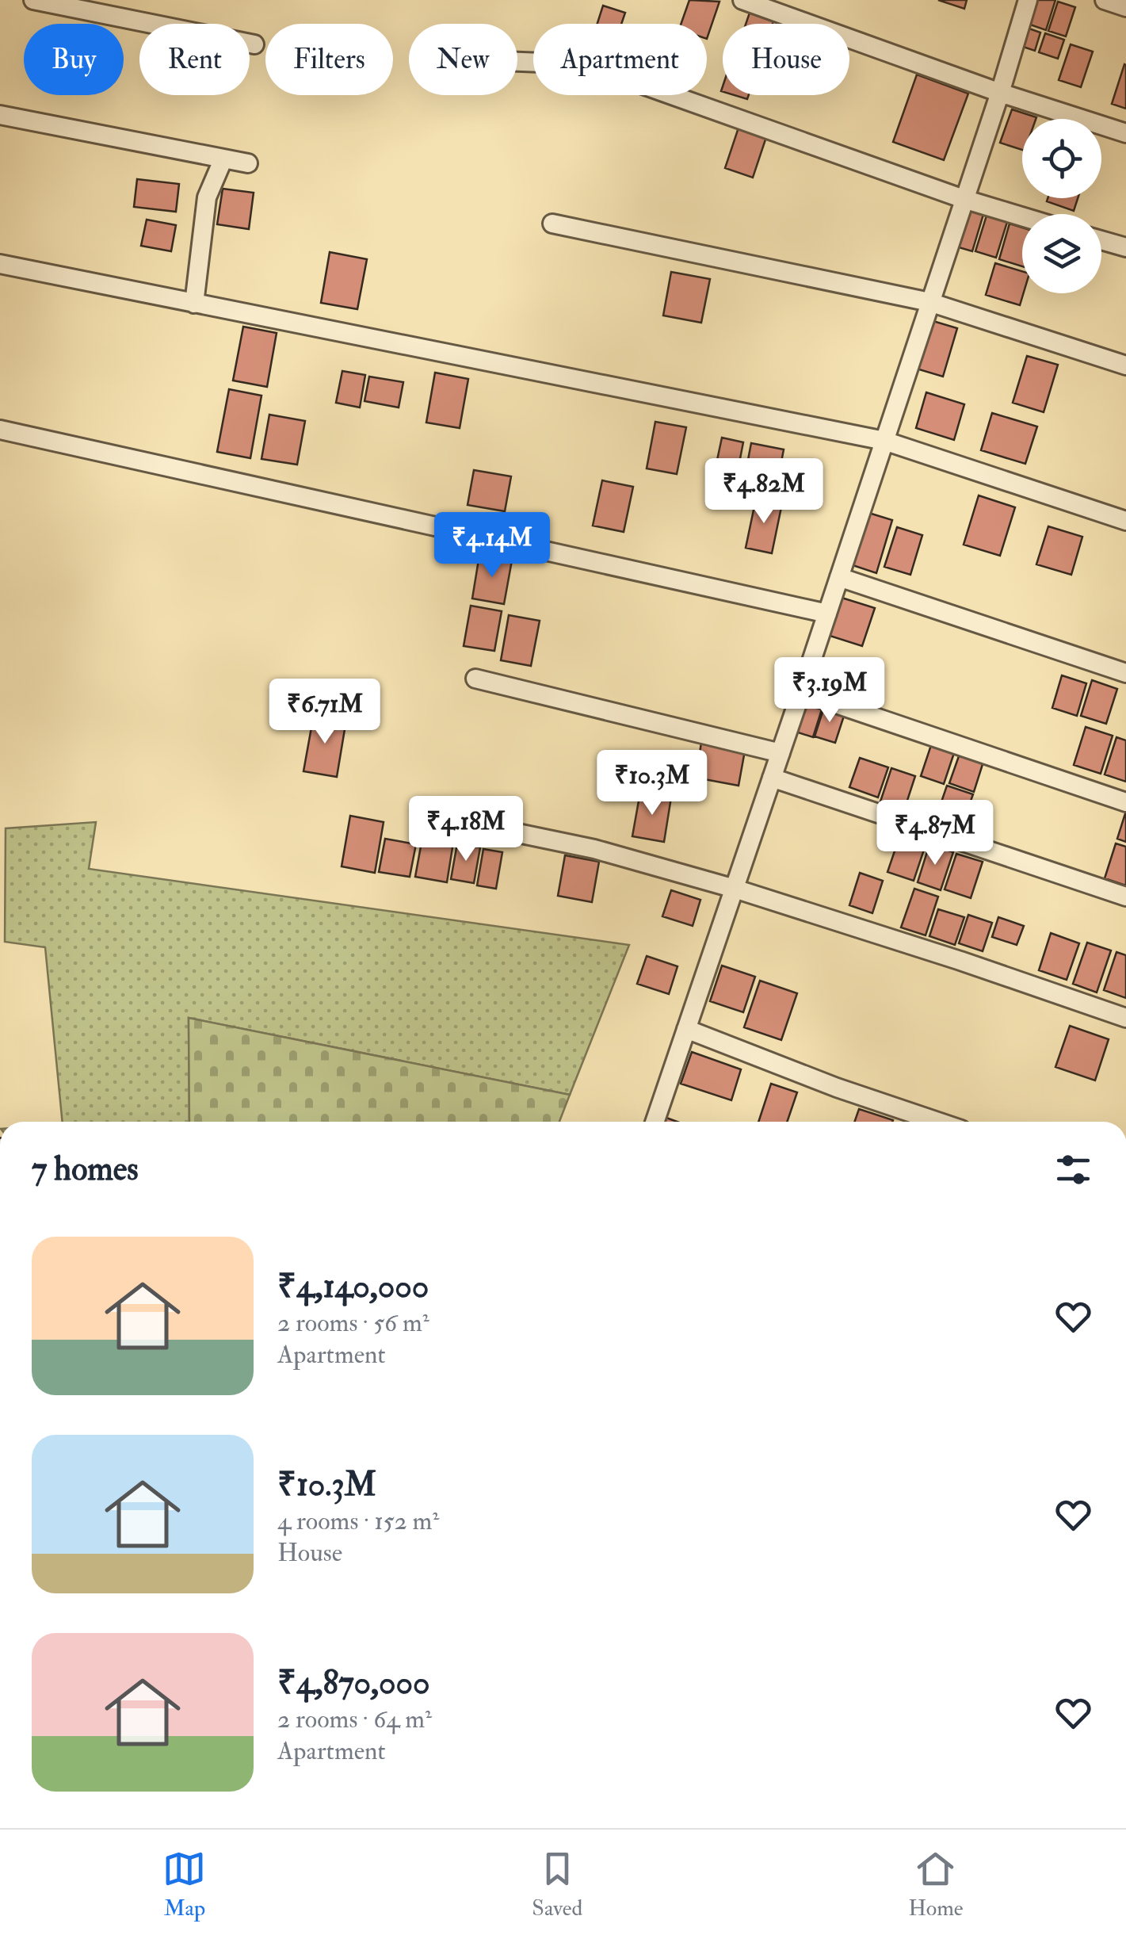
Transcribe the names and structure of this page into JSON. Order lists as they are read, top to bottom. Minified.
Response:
{"page":{"chip":["Buy","Rent","Filters","New","Apartment","House"],"price":["₹4.82M","₹4.14M","₹3.19M","₹6.71M","₹10.3M","₹4.18M","₹4.87M"],"heading":"7 homes","list":[{"name":"₹4,140,000","note":"2 rooms · 56 m² · Apartment"},{"name":"₹10.3M","note":"4 rooms · 152 m² · House"},{"name":"₹4,870,000","note":"2 rooms · 64 m² · Apartment"}],"tabs":["Map","Saved","Home"]}}
